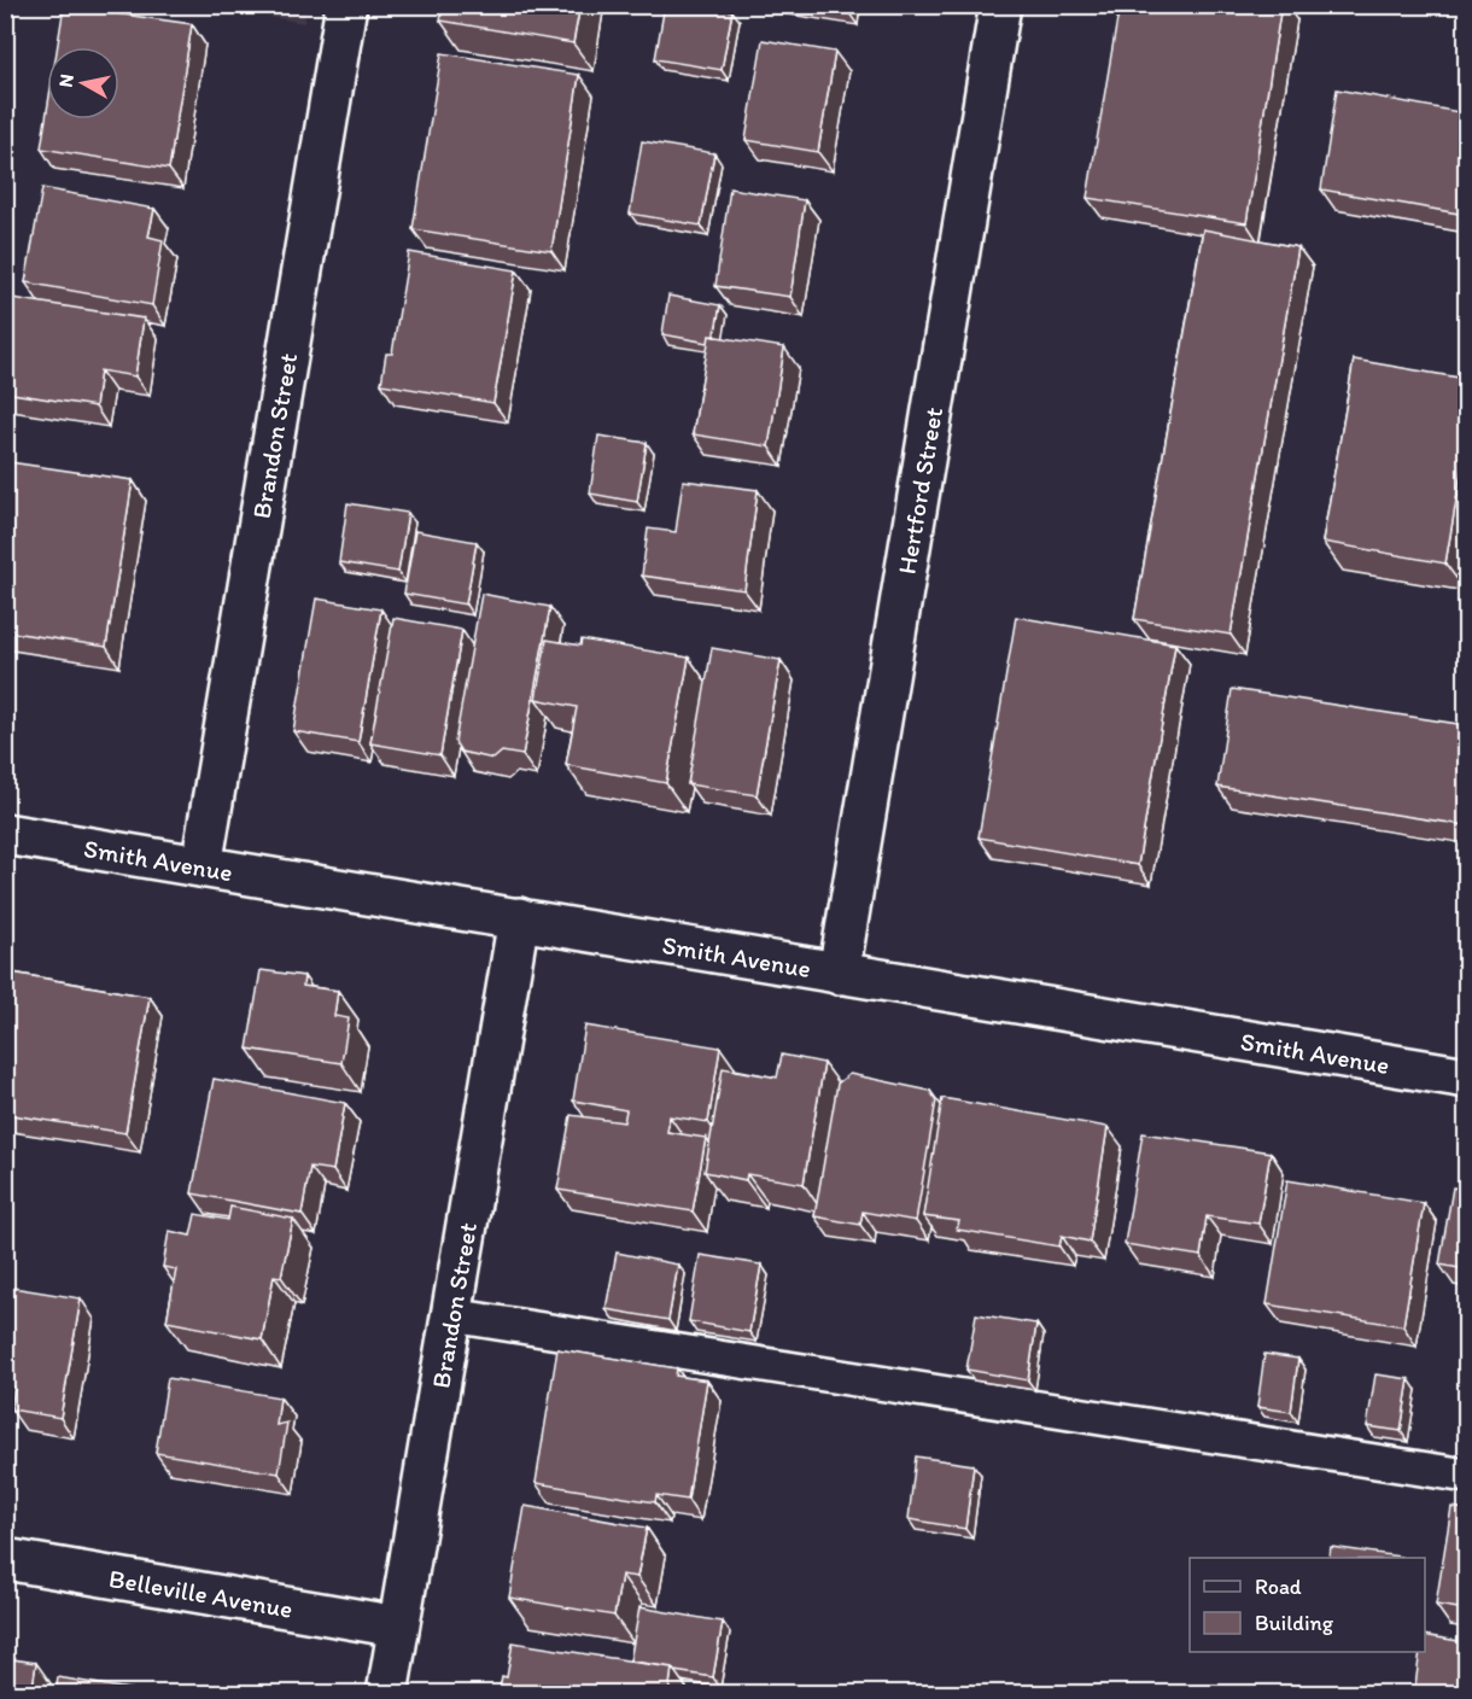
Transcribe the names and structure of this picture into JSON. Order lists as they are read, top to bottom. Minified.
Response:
{"streets":{"street":["Brandon Street","Hertford Street","Smith Avenue","Belleville Avenue"]},"crossings":[["Brandon Street","Smith Avenue"],["Brandon Street","Belleville Avenue"],["Hertford Street","Smith Avenue"]],"legend":["Road","Building"],"north":"left"}
